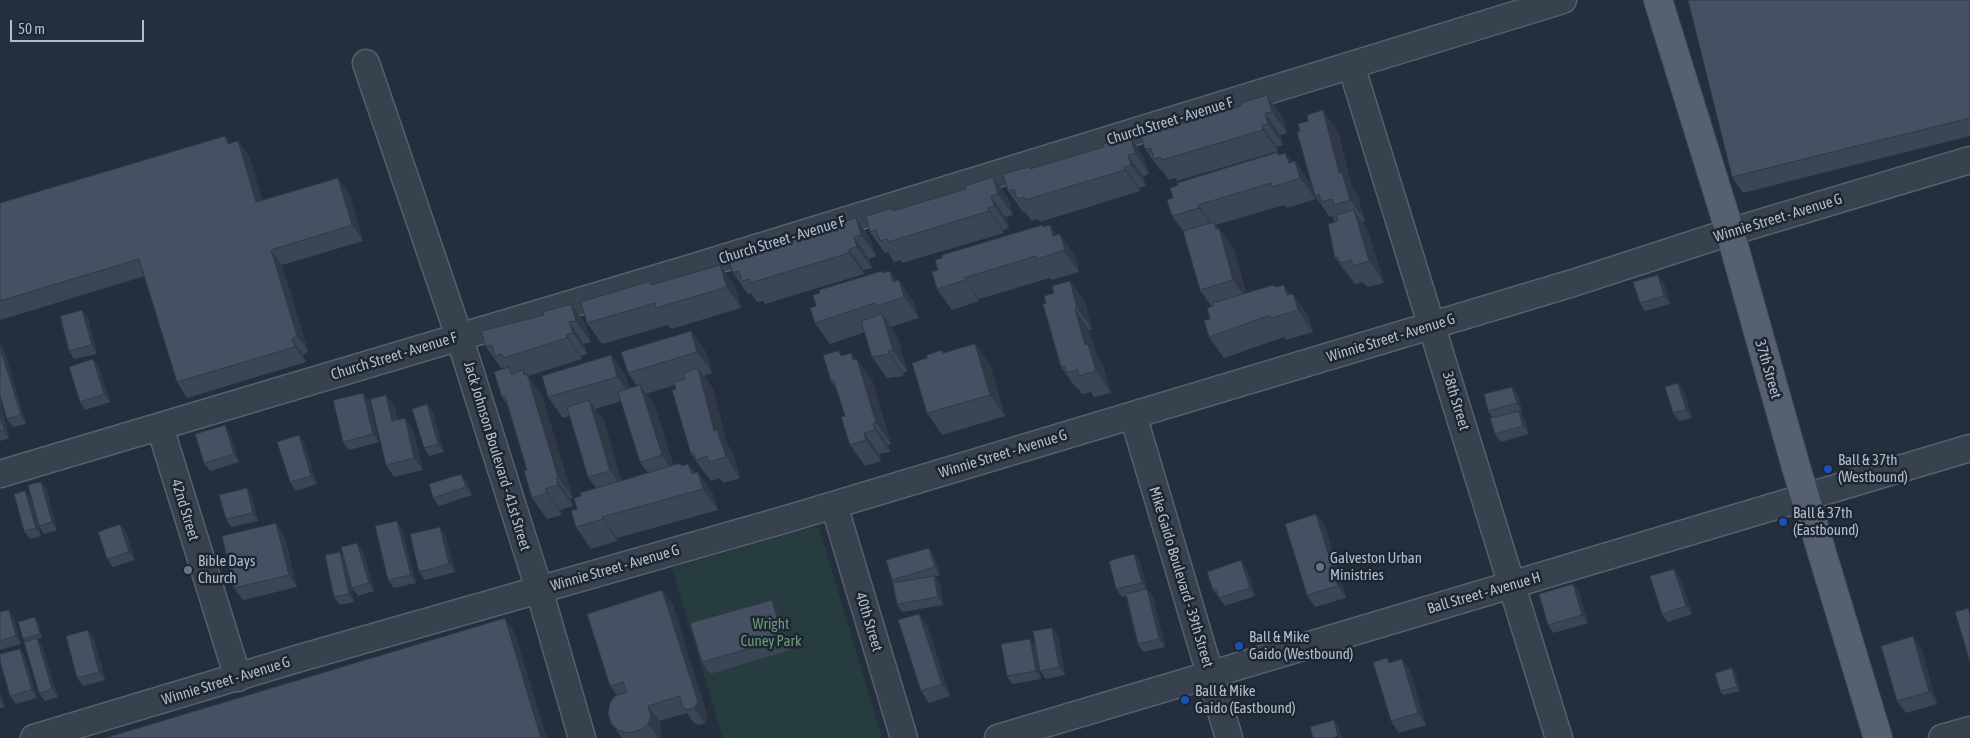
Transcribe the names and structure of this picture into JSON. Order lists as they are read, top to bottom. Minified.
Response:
{"streets":{"main road":["37th Street"],"street":["Church Street - Avenue F","Winnie Street - Avenue G","38th Street","Jack Johnson Boulevard - 41st Street","42nd Street","Mike Gaido Boulevard - 39th Street","Ball Street - Avenue H","40th Street"]},"crossings":[["Church Street - Avenue F","38th Street"],["Church Street - Avenue F","Jack Johnson Boulevard - 41st Street"],["Church Street - Avenue F","42nd Street"],["Winnie Street - Avenue G","37th Street"],["Winnie Street - Avenue G","38th Street"],["Winnie Street - Avenue G","Jack Johnson Boulevard - 41st Street"],["Winnie Street - Avenue G","42nd Street"],["Winnie Street - Avenue G","Mike Gaido Boulevard - 39th Street"],["Winnie Street - Avenue G","40th Street"],["37th Street","Ball Street - Avenue H"],["38th Street","Ball Street - Avenue H"],["Mike Gaido Boulevard - 39th Street","Ball Street - Avenue H"]],"parks":["Wright Cuney Park"],"places":["Ball & 37th (Westbound)","Ball & 37th (Eastbound)","Galveston Urban Ministries","Bible Days Church","Ball & Mike Gaido (Westbound)","Ball & Mike Gaido (Eastbound)"],"scale_bar":"50 m"}
